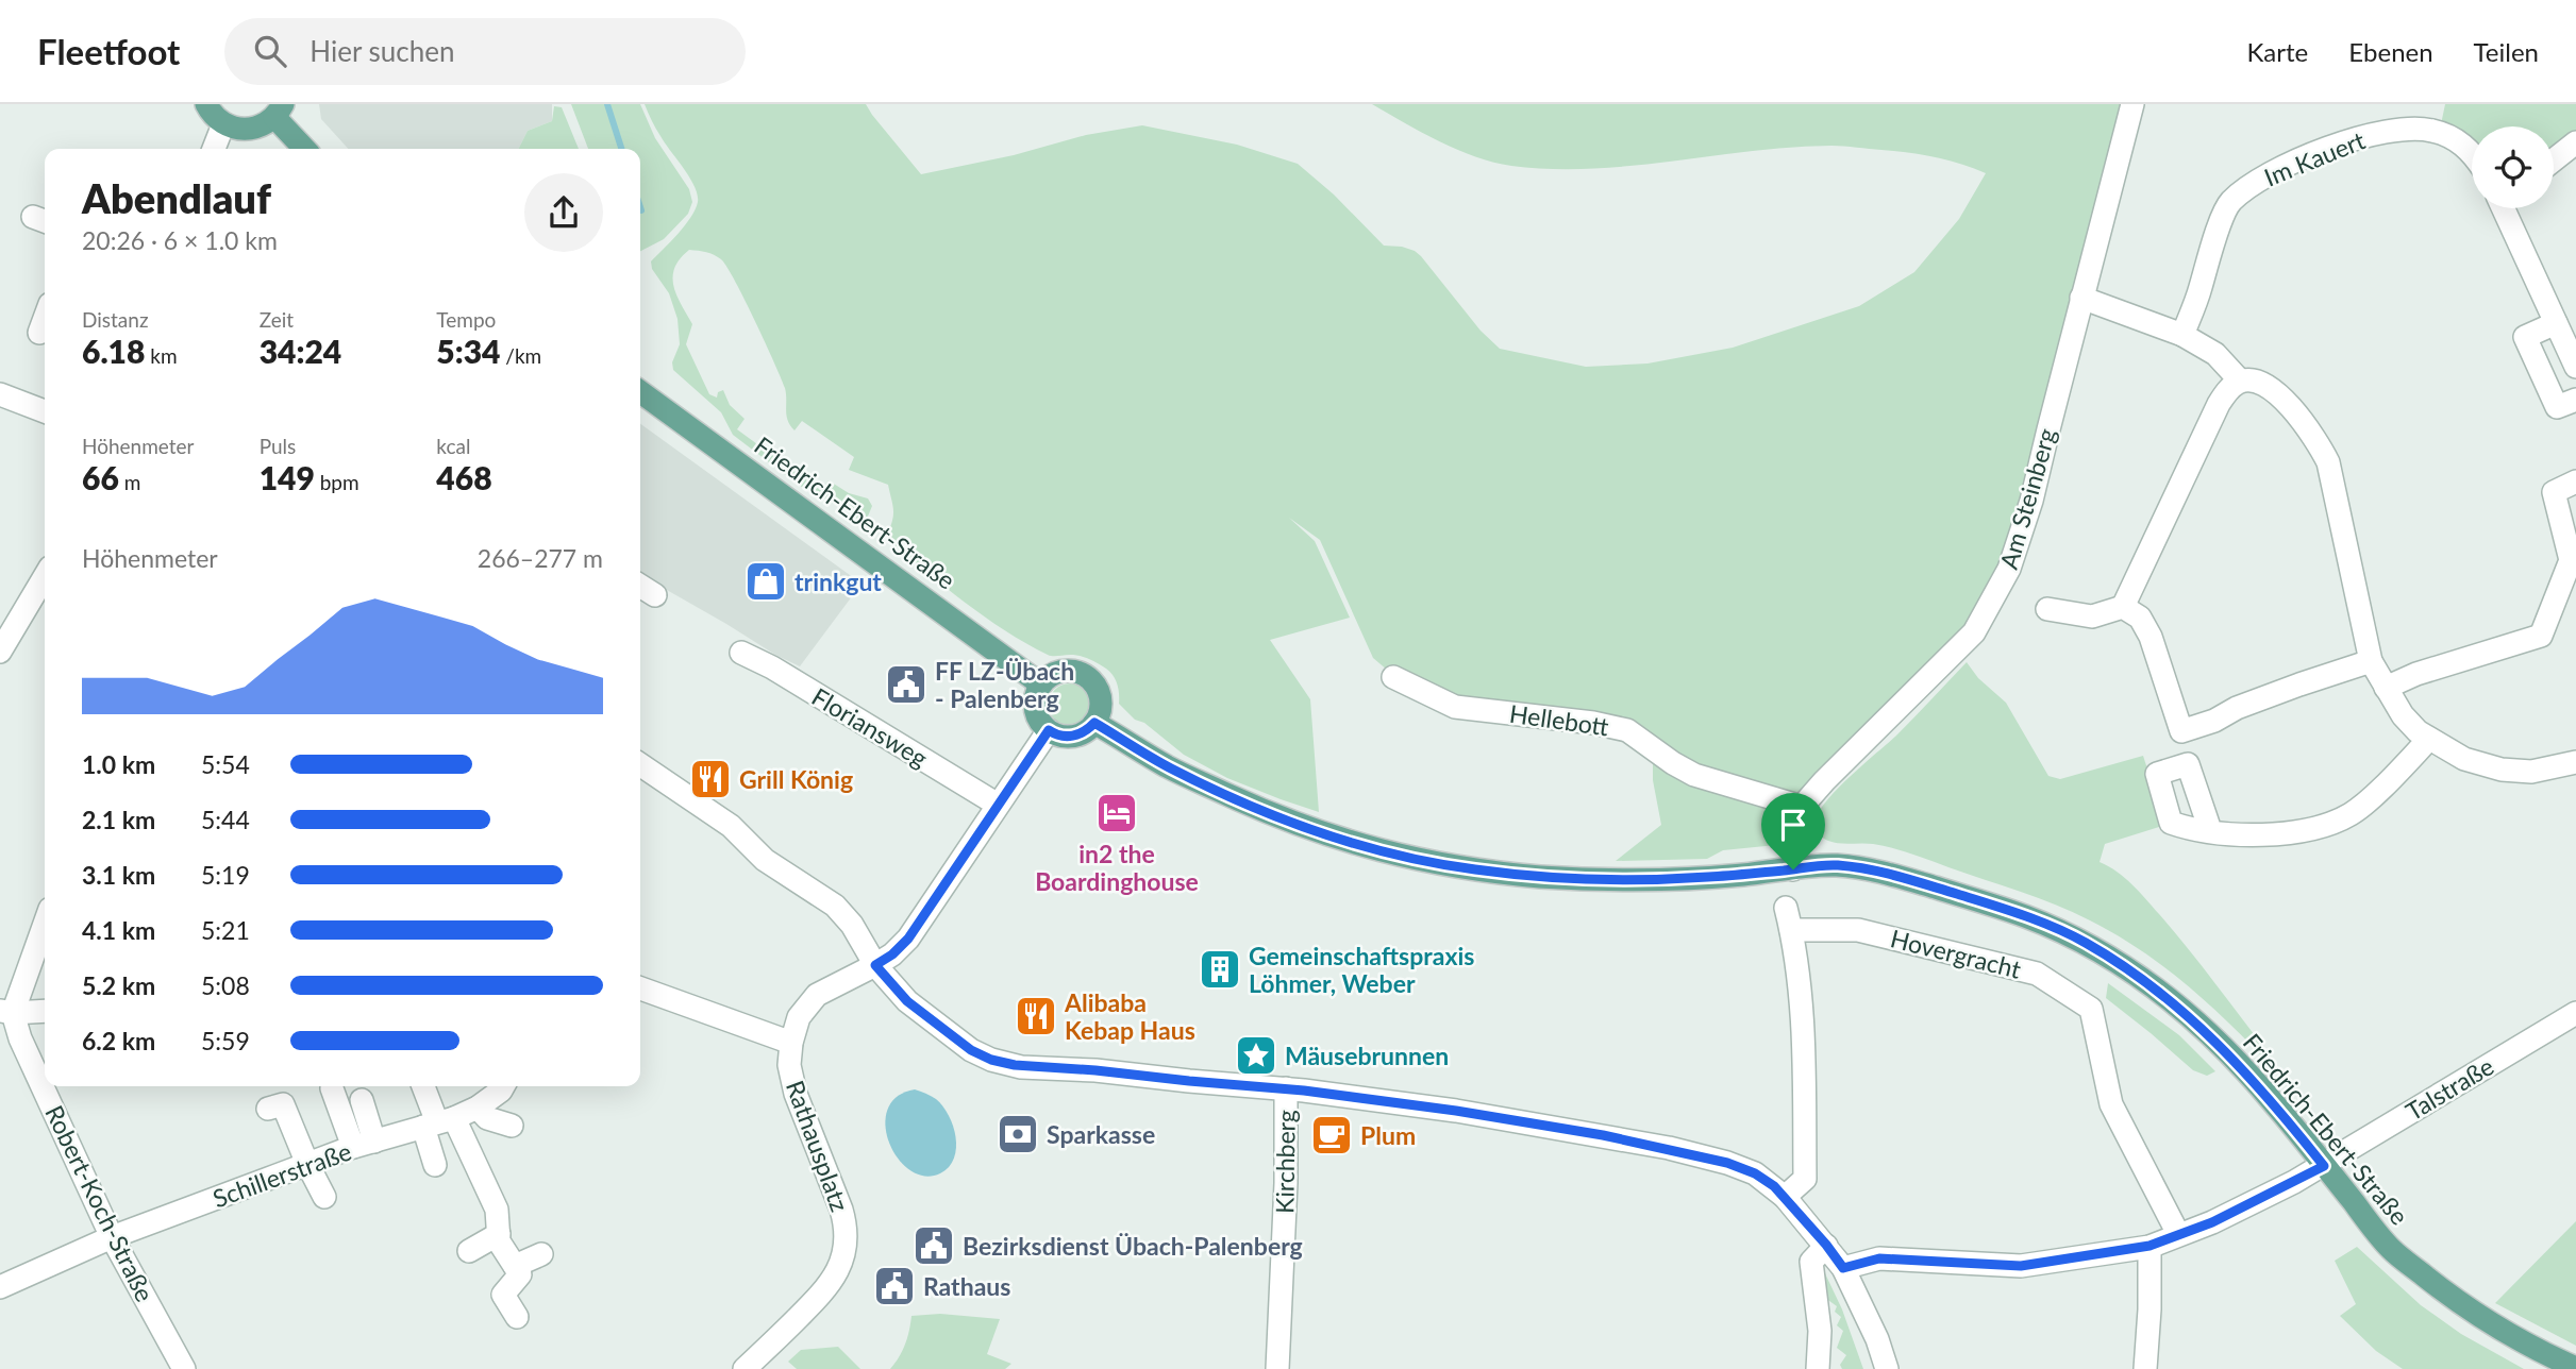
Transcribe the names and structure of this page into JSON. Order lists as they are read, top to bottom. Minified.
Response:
{"streets":{"main road":["Friedrich-Ebert-Straße"],"street":["Im Kauert","Am Steinberg","Hellebott","Floriansweg","Hovergracht","Talstraße","Rathausplatz","Kirchberg","Schillerstraße","Robert-Koch-Straße"]},"crossings":[["Am Steinberg","Friedrich-Ebert-Straße"],["Am Steinberg","Hellebott"],["Friedrich-Ebert-Straße","Talstraße"],["Friedrich-Ebert-Straße","Rathausplatz"],["Floriansweg","Rathausplatz"],["Hovergracht","Talstraße"],["Schillerstraße","Robert-Koch-Straße"]],"places":{"shop":["trinkgut"],"public building":["FF LZ-Übach - Palenberg","Bezirksdienst Übach-Palenberg","Rathaus"],"restaurant":["Grill König","Alibaba Kebap Haus"],"hotel":["in2 the Boardinghouse"],"building":["Gemeinschaftspraxis Löhmer, Weber"],"place":["Mäusebrunnen"],"bank":["Sparkasse"],"cafe":["Plum"]},"page":{"header":"Fleetfoot","search":"Hier suchen","nav":["Karte","Ebenen","Teilen"],"heading":["Abendlauf","20:26 · 6 × 1.0 km"],"stats":[["Distanz","6.18 km"],["Zeit","34:24"],["Tempo","5:34 /km"],["Höhenmeter","66 m"],["Puls","149 bpm"],["kcal","468"]],"chart":["Höhenmeter","266–277 m"],"list":[{"name":"1.0 km","note":"5:54"},{"name":"2.1 km","note":"5:44"},{"name":"3.1 km","note":"5:19"},{"name":"4.1 km","note":"5:21"},{"name":"5.2 km","note":"5:08"},{"name":"6.2 km","note":"5:59"}]}}
